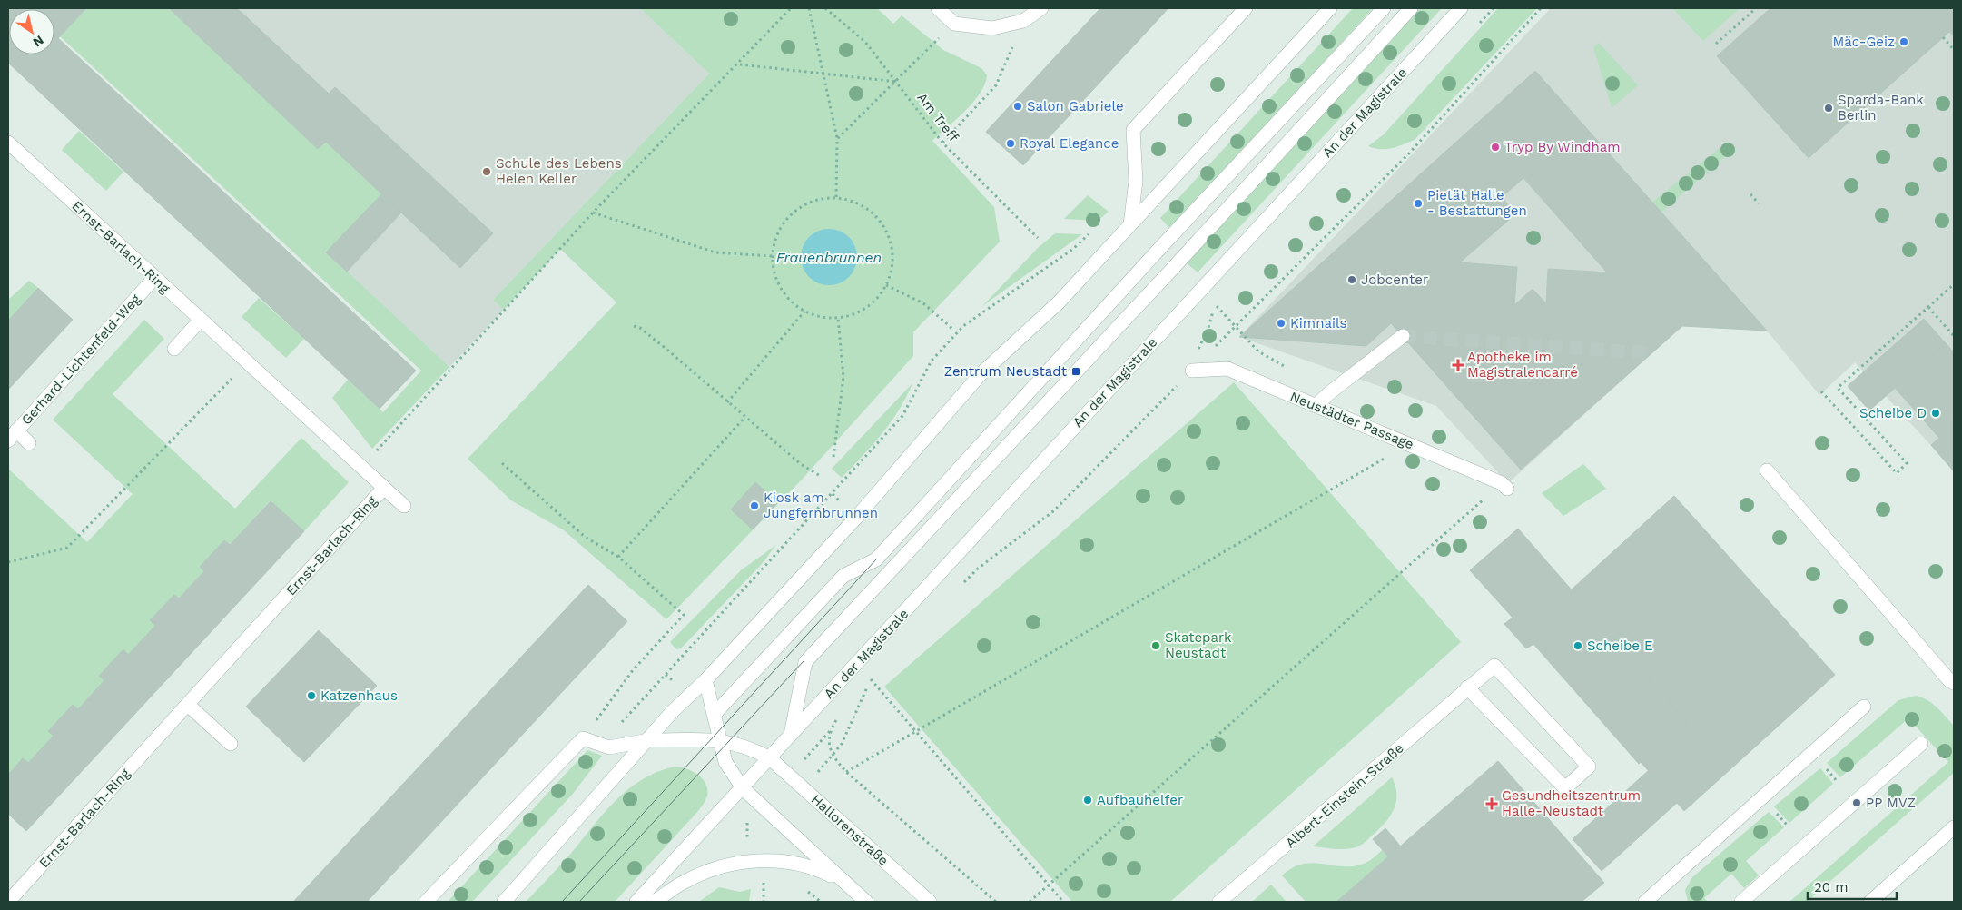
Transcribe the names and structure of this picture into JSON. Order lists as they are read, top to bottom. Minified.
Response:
{"streets":{"street":["An der Magistrale","Ernst-Barlach-Ring","Gerhard-Lichtenfeld-Weg","Neustädter Passage","Albert-Einstein-Straße","Hallorenstraße"],"path":["Am Treff"]},"crossings":[["An der Magistrale","Hallorenstraße"],["Ernst-Barlach-Ring","Gerhard-Lichtenfeld-Weg"]],"water":["Frauenbrunnen"],"places":{"other":["Mäc-Geiz","Salon Gabriele","Sparda-Bank Berlin","Royal Elegance","Tryp By Windham","Schule des Lebens Helen Keller","Pietät Halle - Bestattungen","Jobcenter","Kimnails","Scheibe D","Kiosk am Jungfernbrunnen","Skatepark Neustadt","Scheibe E","Katzenhaus","Aufbauhelfer","PP MVZ"],"health":["Apotheke im Magistralencarré","Gesundheitszentrum Halle-Neustadt"],"transit":["Zentrum Neustadt"]},"scale_bar":"20 m","north":"bottom right"}
